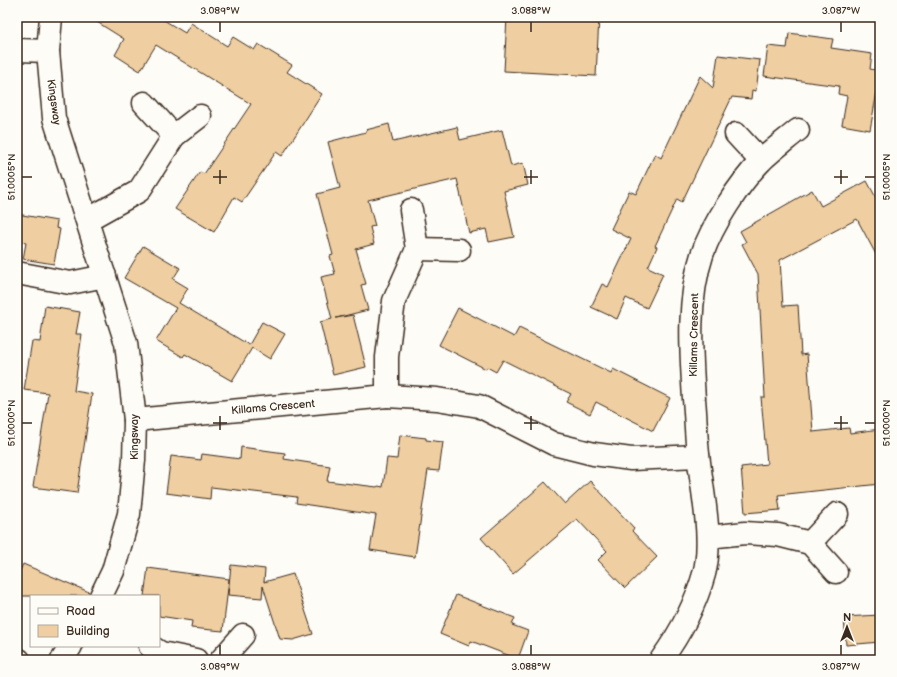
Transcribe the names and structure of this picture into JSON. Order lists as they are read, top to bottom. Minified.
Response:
{"streets":{"street":["Kingsway","Killams Crescent"]},"crossings":[["Kingsway","Killams Crescent"]],"legend":["Road","Building"],"north":"top","coordinates":["3.089°W","3.088°W","3.087°W","51.0005°N","51.0000°N"]}
